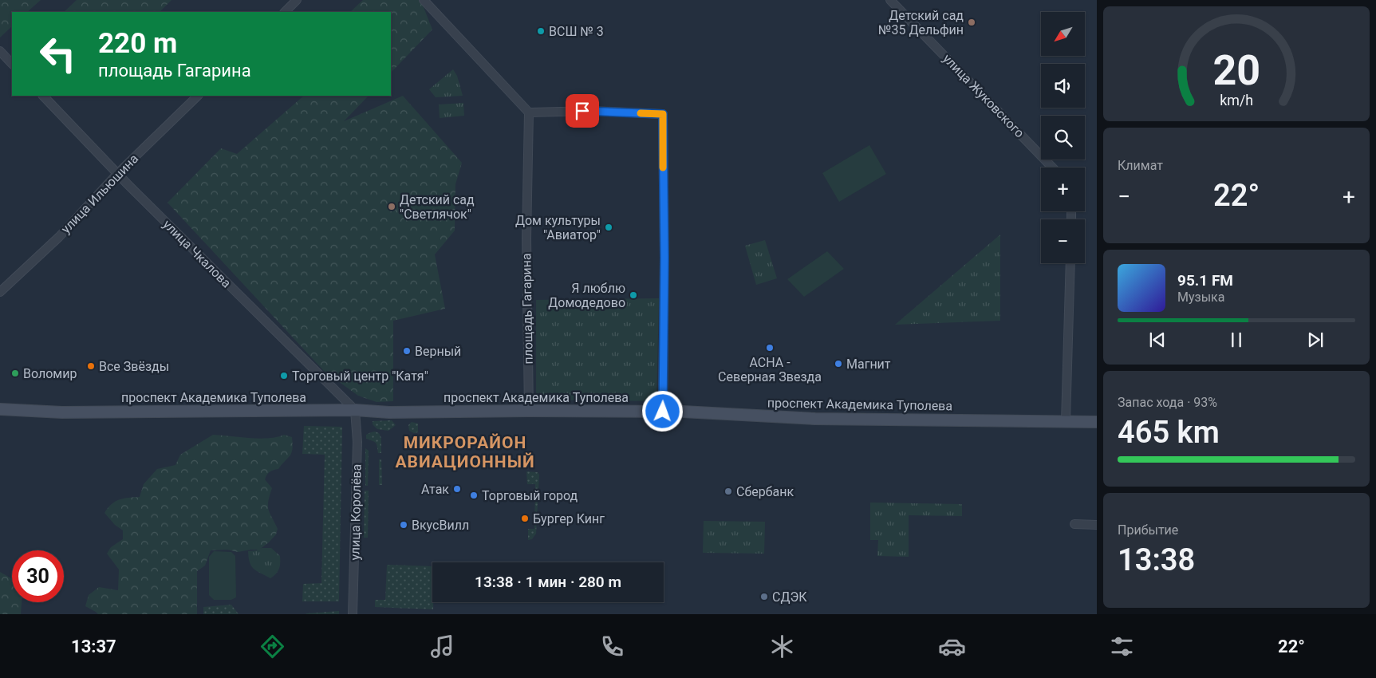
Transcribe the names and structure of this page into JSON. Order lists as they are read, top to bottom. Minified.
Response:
{"streets":{"main road":["проспект Академика Туполева"],"street":["улица Жуковского","улица Ильюшина","улица Чкалова","площадь Гагарина","улица Королёва"]},"crossings":[["улица Ильюшина","улица Чкалова"],["улица Чкалова","проспект Академика Туполева"],["улица Чкалова","улица Королёва"],["площадь Гагарина","проспект Академика Туполева"],["проспект Академика Туполева","улица Королёва"]],"districts":["МИКРОРАЙОН АВИАЦИОННЫЙ"],"places":["Детский сад №35 Дельфин","ВСШ № 3","Детский сад \"Светлячок\"","Дом культуры \"Авиатор\"","Я люблю Домодедово","АСНА - Северная Звезда","Верный","Магнит","Все Звёзды","Воломир","Торговый центр \"Катя\"","Атак","Сбербанк","Торговый город","Бургер Кинг","ВкусВилл","СДЭК"],"north":"bottom left","page":{"map_buttons":["+","−"],"turn":["220 m","площадь Гагарина"],"tile":["Климат",["Запас хода · 93%","465 km"],["Прибытие","13:38"]],"heat":["−","22°","+"],"song":["95.1 FM","Музыка"],"limit":"30","trip":"13:38 · 1 мин · 280 m","tabs":["13:37","22°"],"gauge":["20","km/h"]}}
